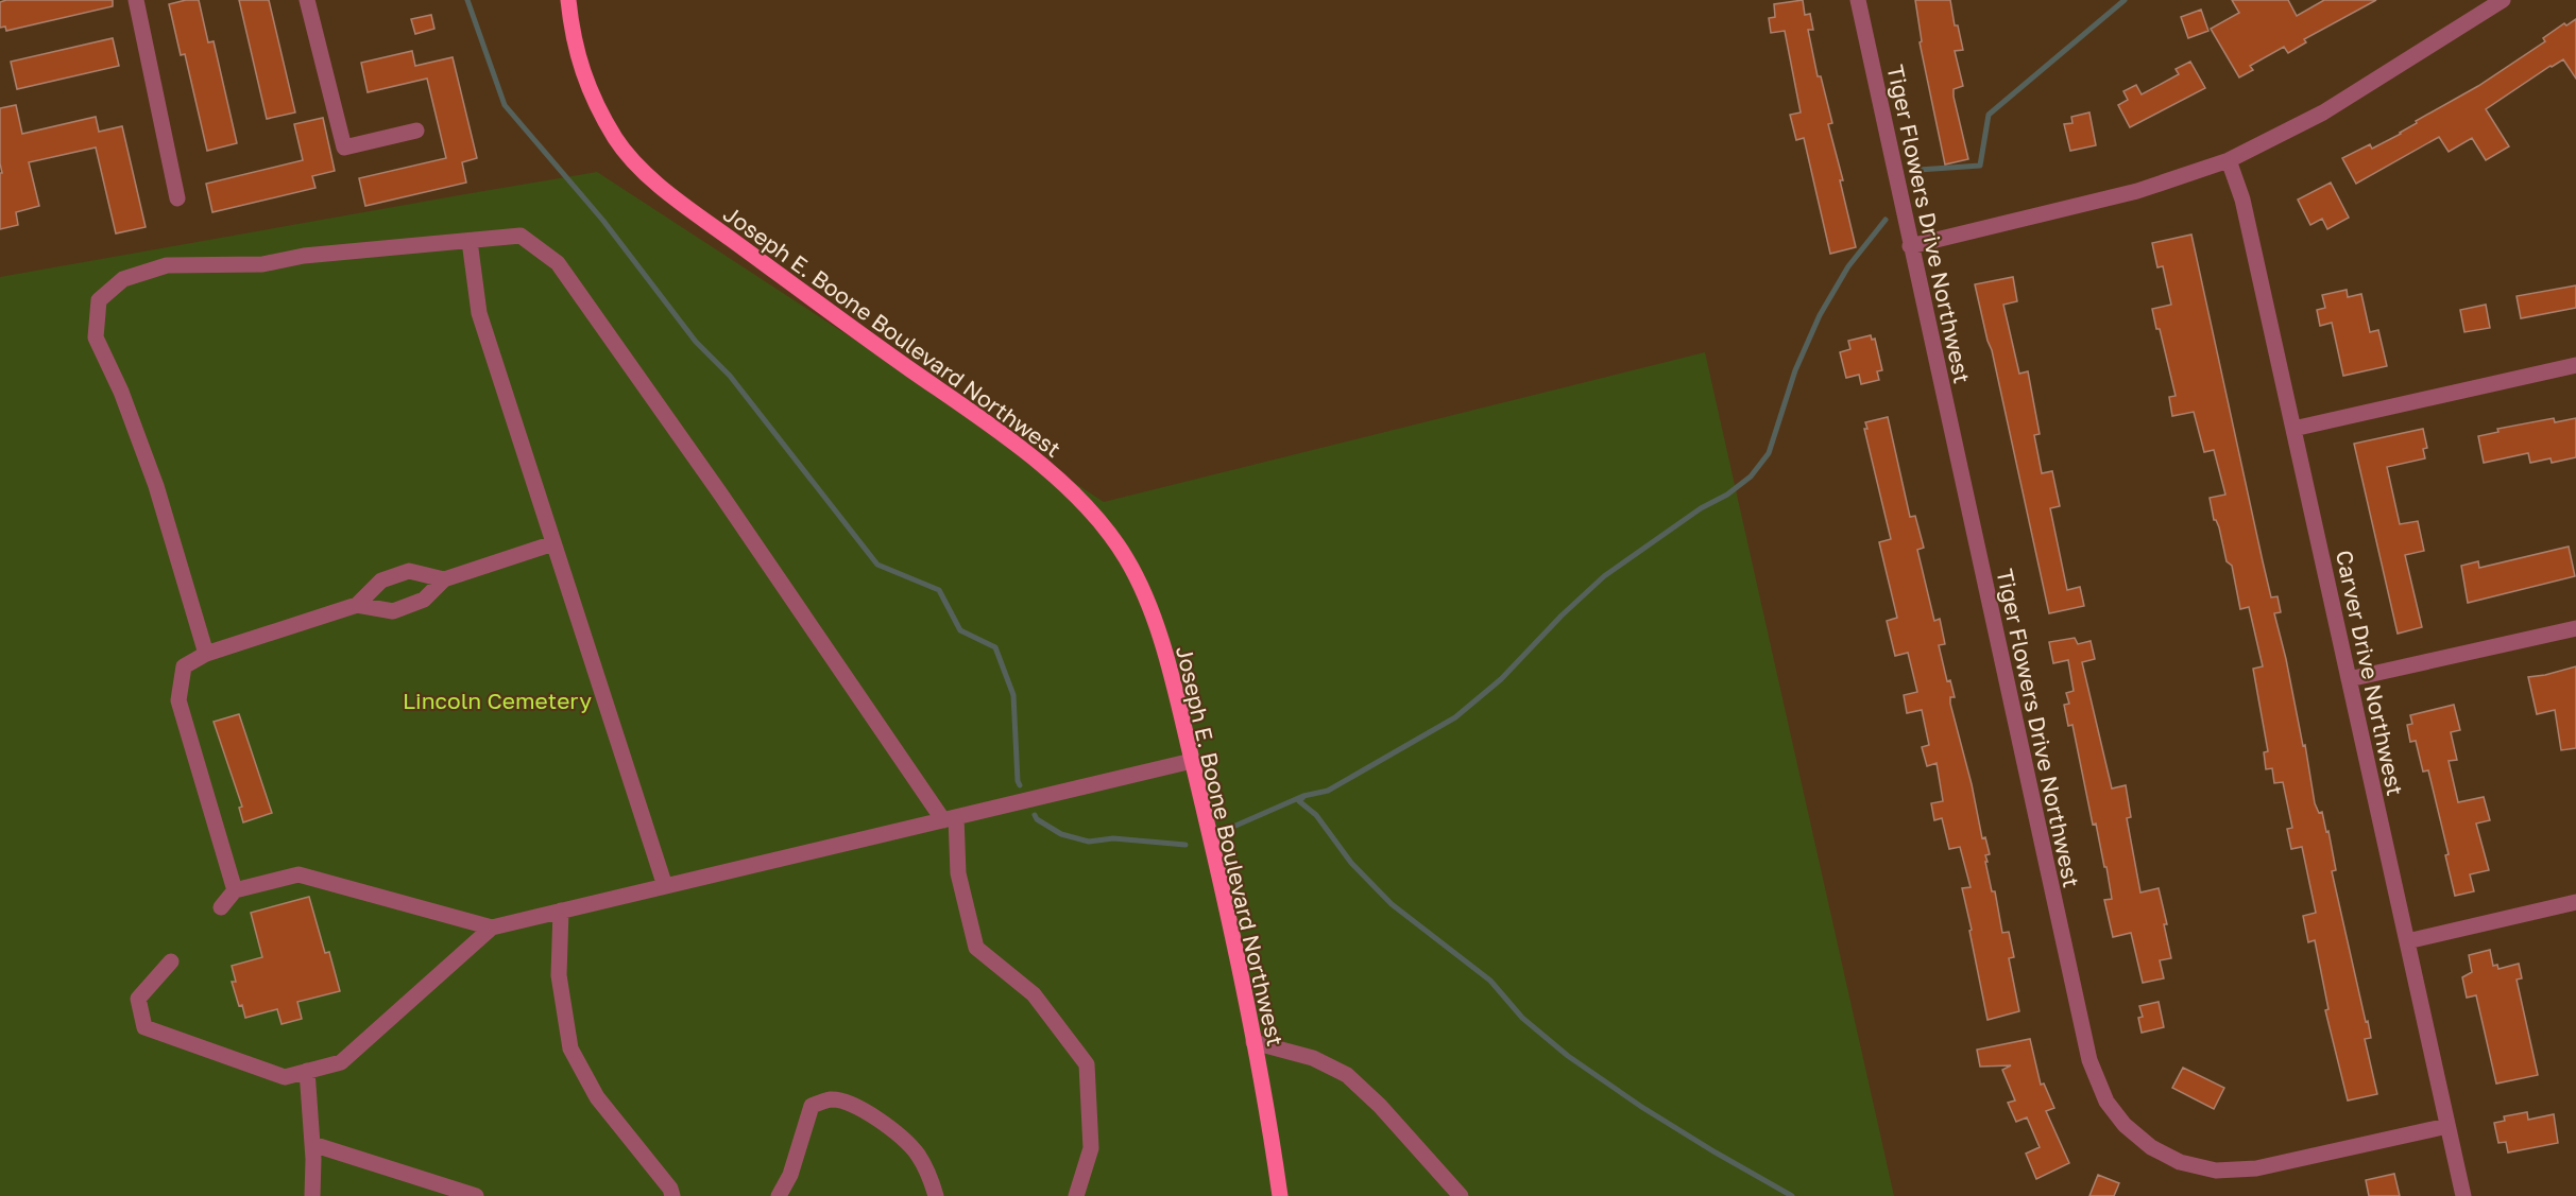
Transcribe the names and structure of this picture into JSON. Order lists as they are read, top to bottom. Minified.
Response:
{"streets":{"main road":["Joseph E. Boone Boulevard Northwest"],"street":["Tiger Flowers Drive Northwest","Carver Drive Northwest"]},"crossings":[["Tiger Flowers Drive Northwest","Carver Drive Northwest"]],"parks":["Lincoln Cemetery"]}
